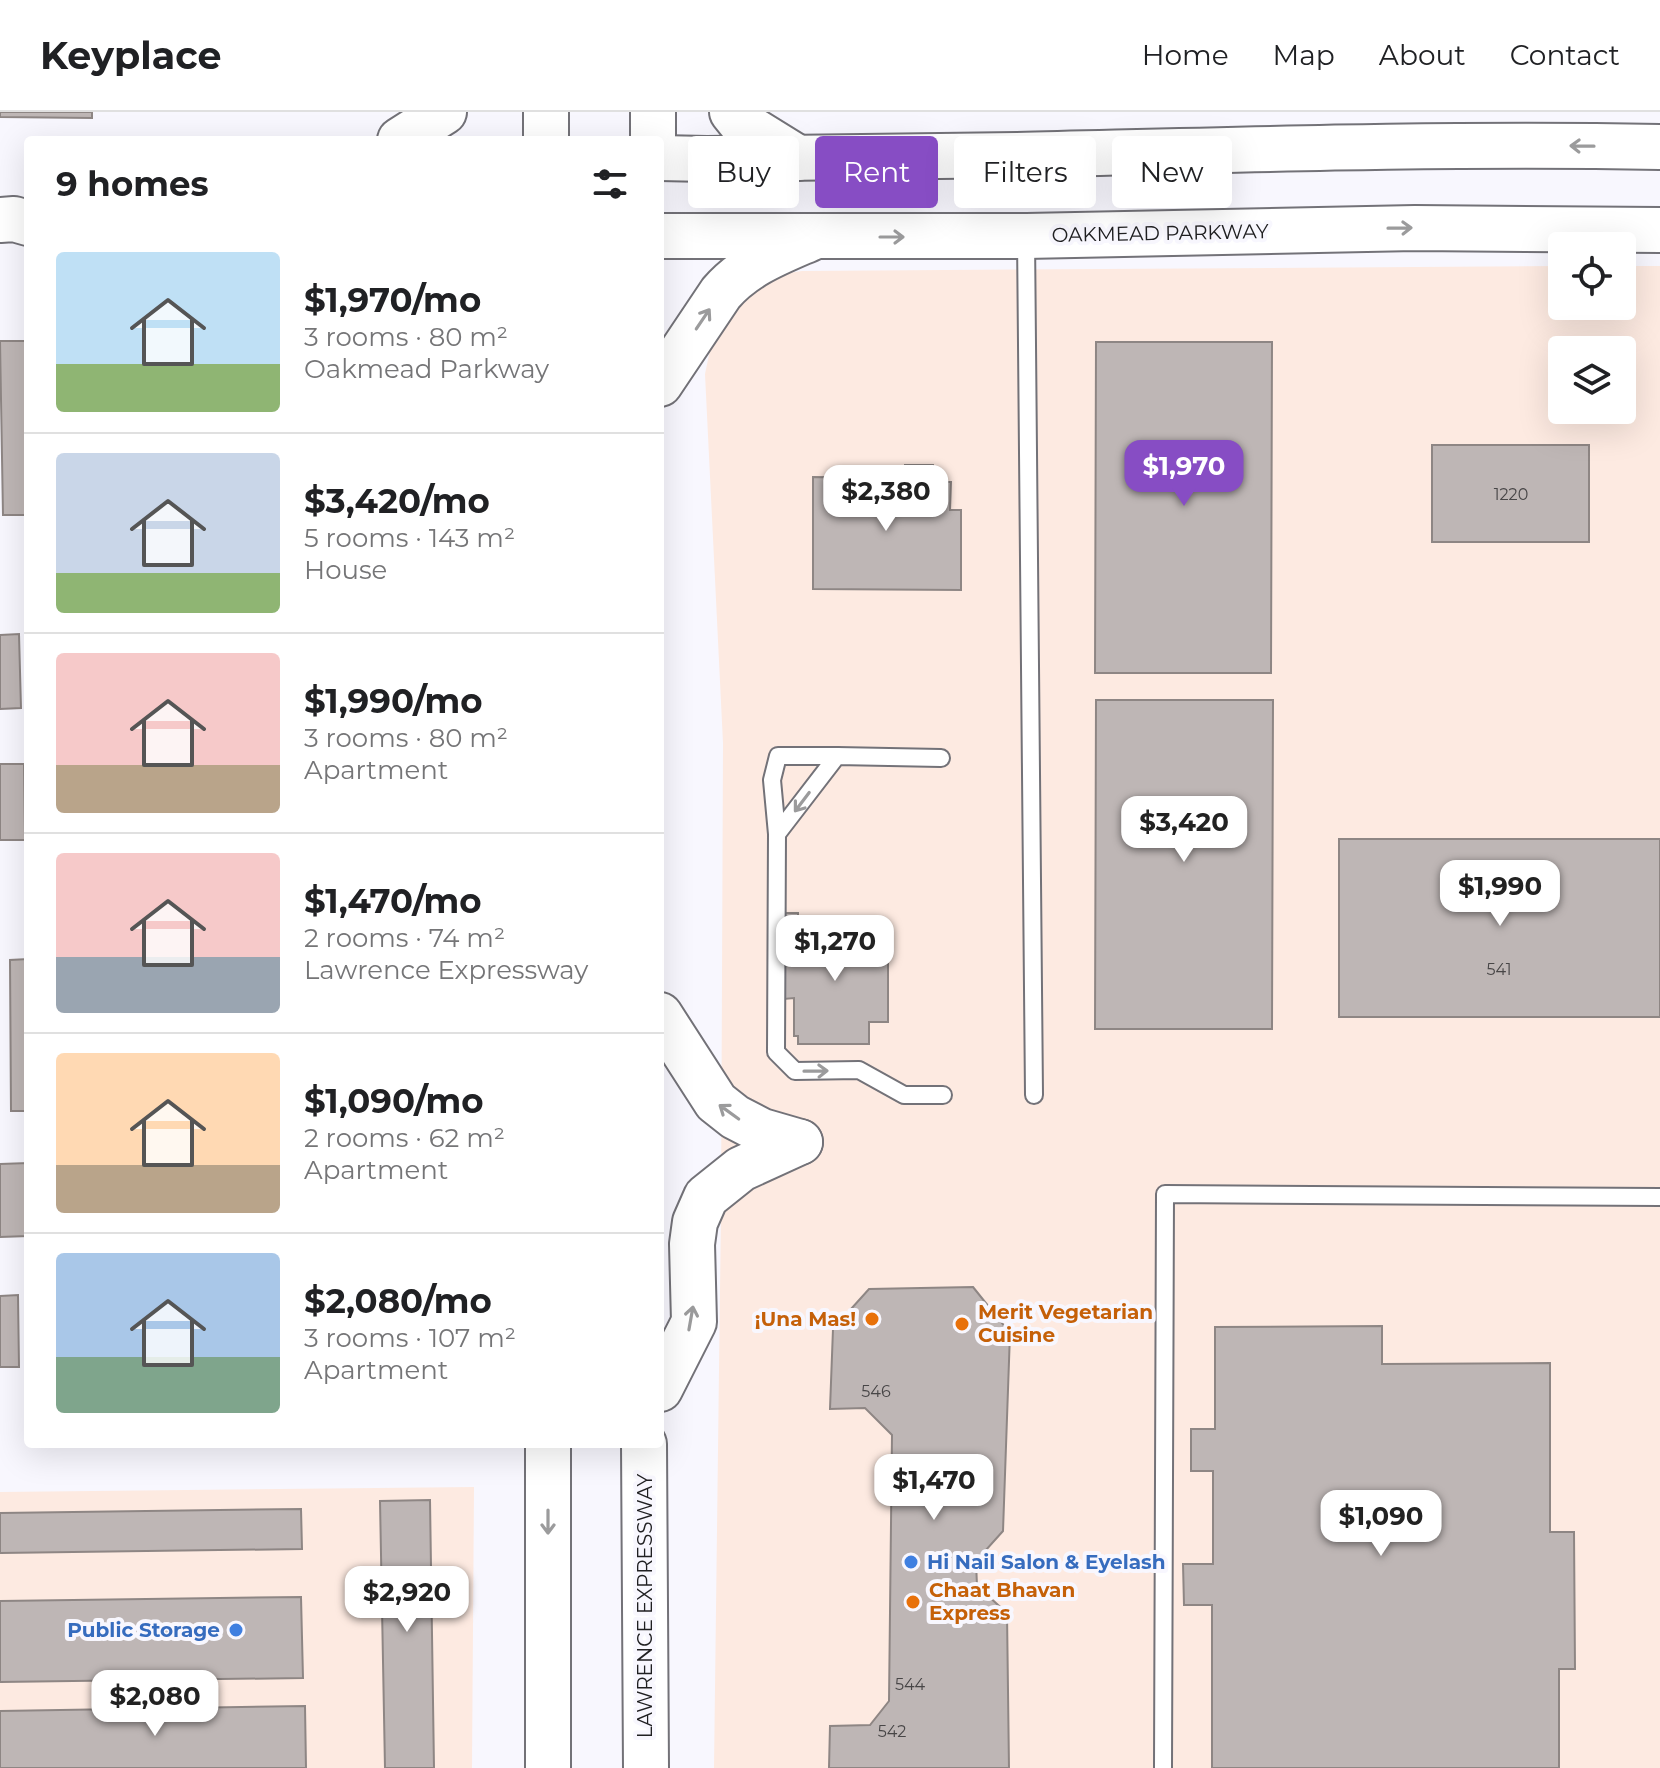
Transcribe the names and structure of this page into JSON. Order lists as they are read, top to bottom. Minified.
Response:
{"streets":{"main road":["OAKMEAD PARKWAY","LAWRENCE EXPRESSWAY"]},"places":["¡Una Mas!","Merit Vegetarian Cuisine","Hi Nail Salon & Eyelash","Chaat Bhavan Express","Public Storage"],"house_numbers":["1220","541","546","544","542"],"page":{"header":"Keyplace","nav":["Home","Map","About","Contact"],"chip":["Buy","Rent","Filters","New"],"heading":"9 homes","list":[{"name":"$1,970/mo","note":"3 rooms · 80 m² · Oakmead Parkway"},{"name":"$3,420/mo","note":"5 rooms · 143 m² · House"},{"name":"$1,990/mo","note":"3 rooms · 80 m² · Apartment"},{"name":"$1,470/mo","note":"2 rooms · 74 m² · Lawrence Expressway"},{"name":"$1,090/mo","note":"2 rooms · 62 m² · Apartment"},{"name":"$2,080/mo","note":"3 rooms · 107 m² · Apartment"}],"price":["$1,970","$2,380","$3,420","$1,990","$1,270","$1,470","$1,090","$2,920","$2,080"]}}
